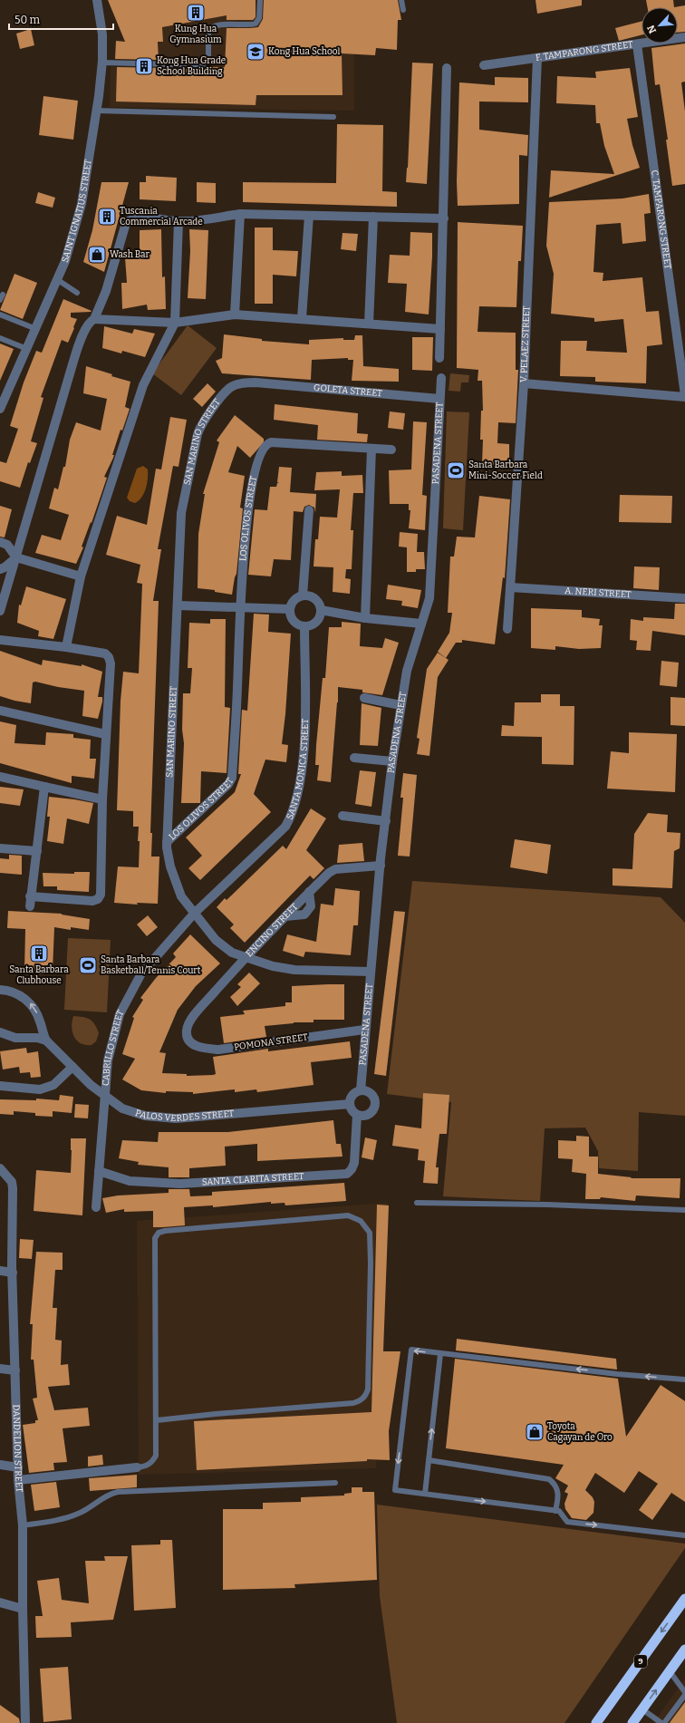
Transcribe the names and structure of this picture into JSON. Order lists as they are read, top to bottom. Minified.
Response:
{"streets":{"highway":["9"],"street":["F. TAMPARONG STREET","SAINT IGNATIUS STREET","C. TAMPARONG STREET","V. PELAEZ STREET","GOLETA STREET","SAN MARINO STREET","PASADENA STREET","LOS OLIVOS STREET","A. NERI STREET","SANTA MONICA STREET","ENCINO STREET","POMONA STREET","CABRILLO STREET","PALOS VERDES STREET","SANTA CLARITA STREET","DANDELION STREET"]},"crossings":[["F. TAMPARONG STREET","C. TAMPARONG STREET"],["F. TAMPARONG STREET","V. PELAEZ STREET"],["V. PELAEZ STREET","A. NERI STREET"],["GOLETA STREET","SAN MARINO STREET"],["GOLETA STREET","PASADENA STREET"],["SAN MARINO STREET","PASADENA STREET"],["SAN MARINO STREET","LOS OLIVOS STREET"],["SAN MARINO STREET","SANTA MONICA STREET"],["SAN MARINO STREET","ENCINO STREET"],["SAN MARINO STREET","CABRILLO STREET"],["PASADENA STREET","ENCINO STREET"],["PASADENA STREET","POMONA STREET"],["PASADENA STREET","PALOS VERDES STREET"],["PASADENA STREET","SANTA CLARITA STREET"],["SANTA MONICA STREET","CABRILLO STREET"],["ENCINO STREET","POMONA STREET"],["CABRILLO STREET","PALOS VERDES STREET"],["CABRILLO STREET","SANTA CLARITA STREET"],["PALOS VERDES STREET","SANTA CLARITA STREET"]],"places":{"building":["Kung Hua Gymnasium","Kong Hua Grade School Building","Tuscania Commercial Arcade","Santa Barbara Clubhouse"],"school or university":["Kong Hua School"],"shop":["Wash Bar","Toyota Cagayan de Oro"],"sports":["Santa Barbara Mini-Soccer Field","Santa Barbara Basketball/Tennis Court"]},"scale_bar":"50 m","north":"bottom left"}
